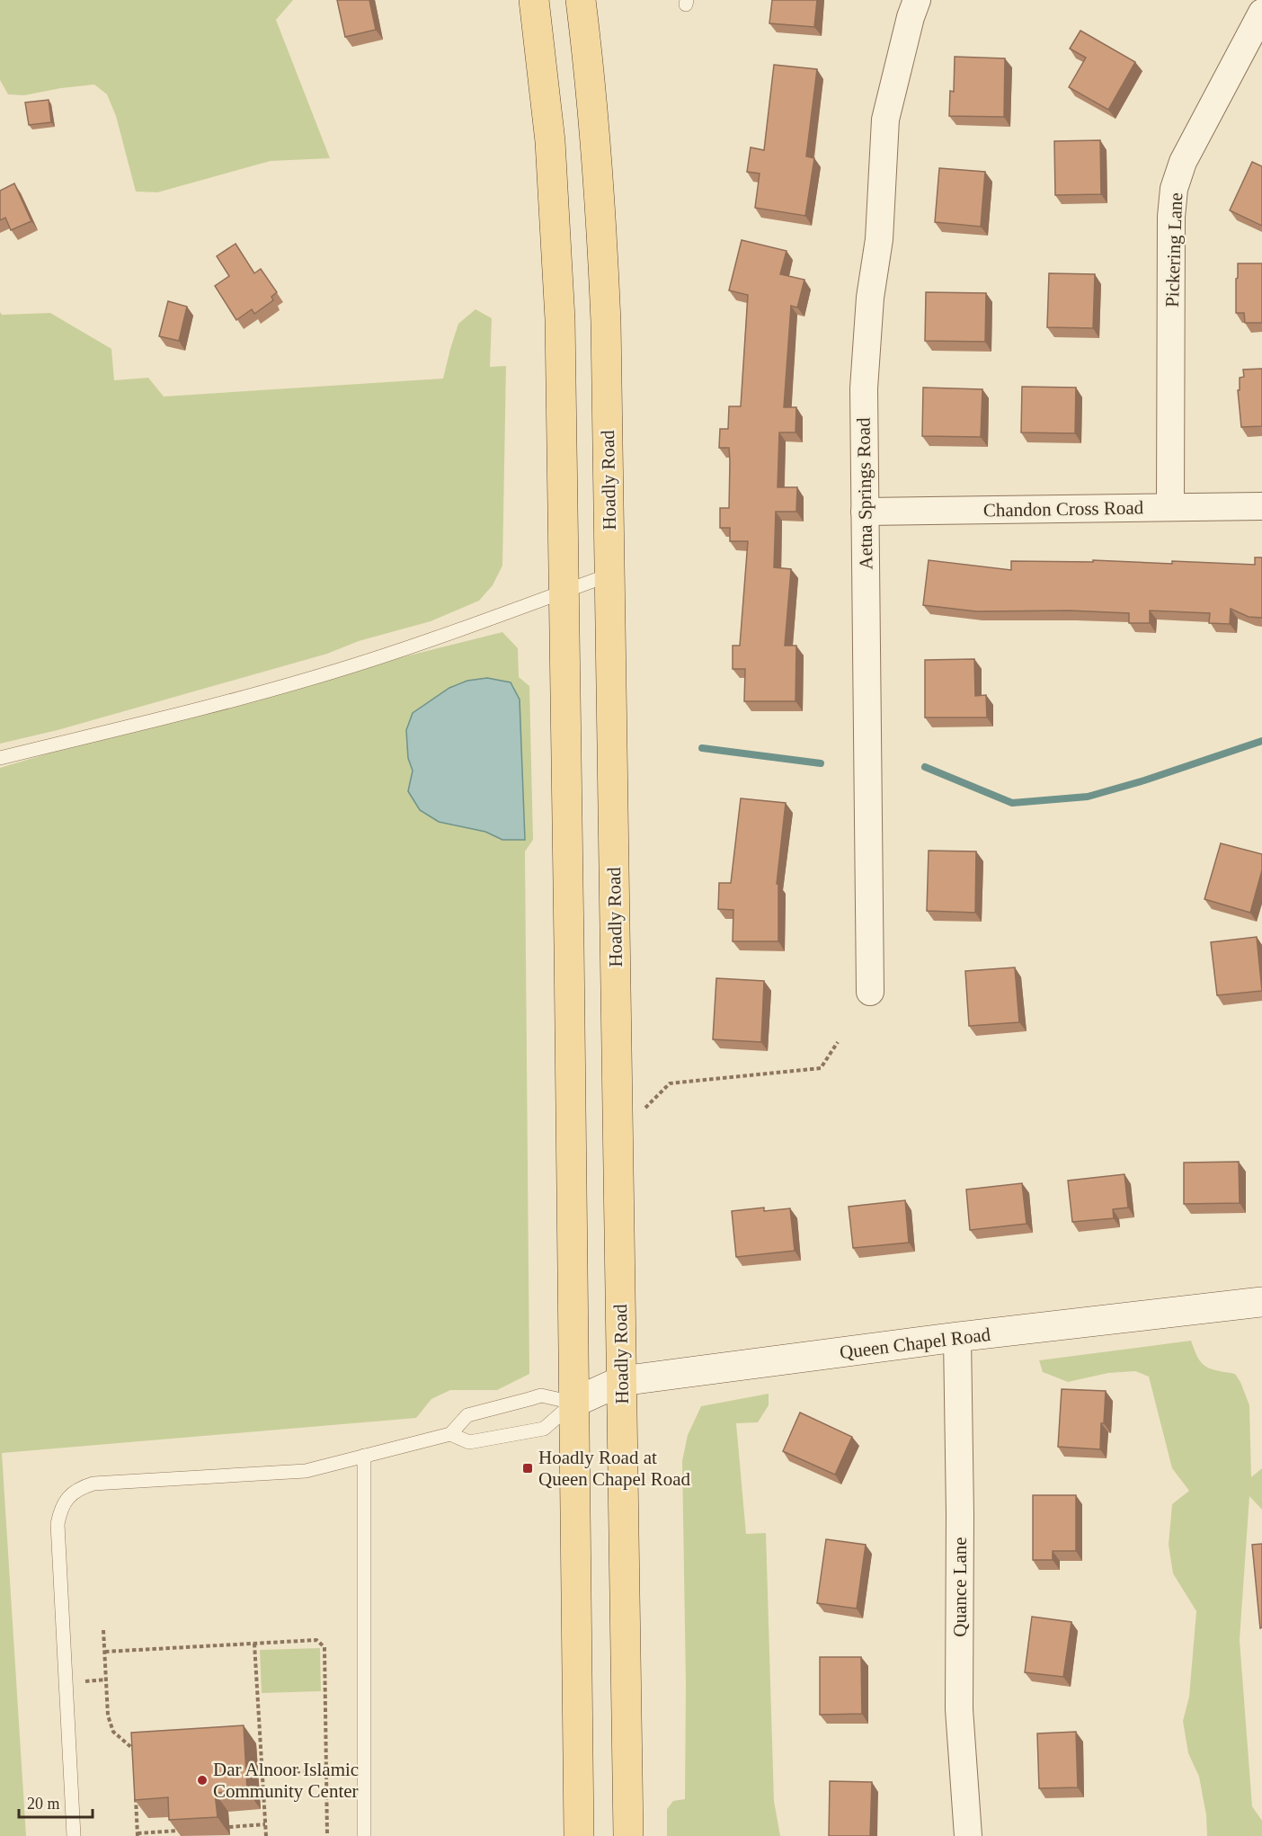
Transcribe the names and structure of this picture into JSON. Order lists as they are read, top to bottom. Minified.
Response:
{"streets":{"main road":["Hoadly Road"],"street":["Pickering Lane","Aetna Springs Road","Chandon Cross Road","Queen Chapel Road","Quance Lane"]},"crossings":[["Pickering Lane","Chandon Cross Road"],["Hoadly Road","Queen Chapel Road"],["Aetna Springs Road","Chandon Cross Road"],["Queen Chapel Road","Quance Lane"]],"places":{"transit":["Hoadly Road at Queen Chapel Road"],"other":["Dar Alnoor Islamic Community Center"]},"scale_bar":"20 m"}
